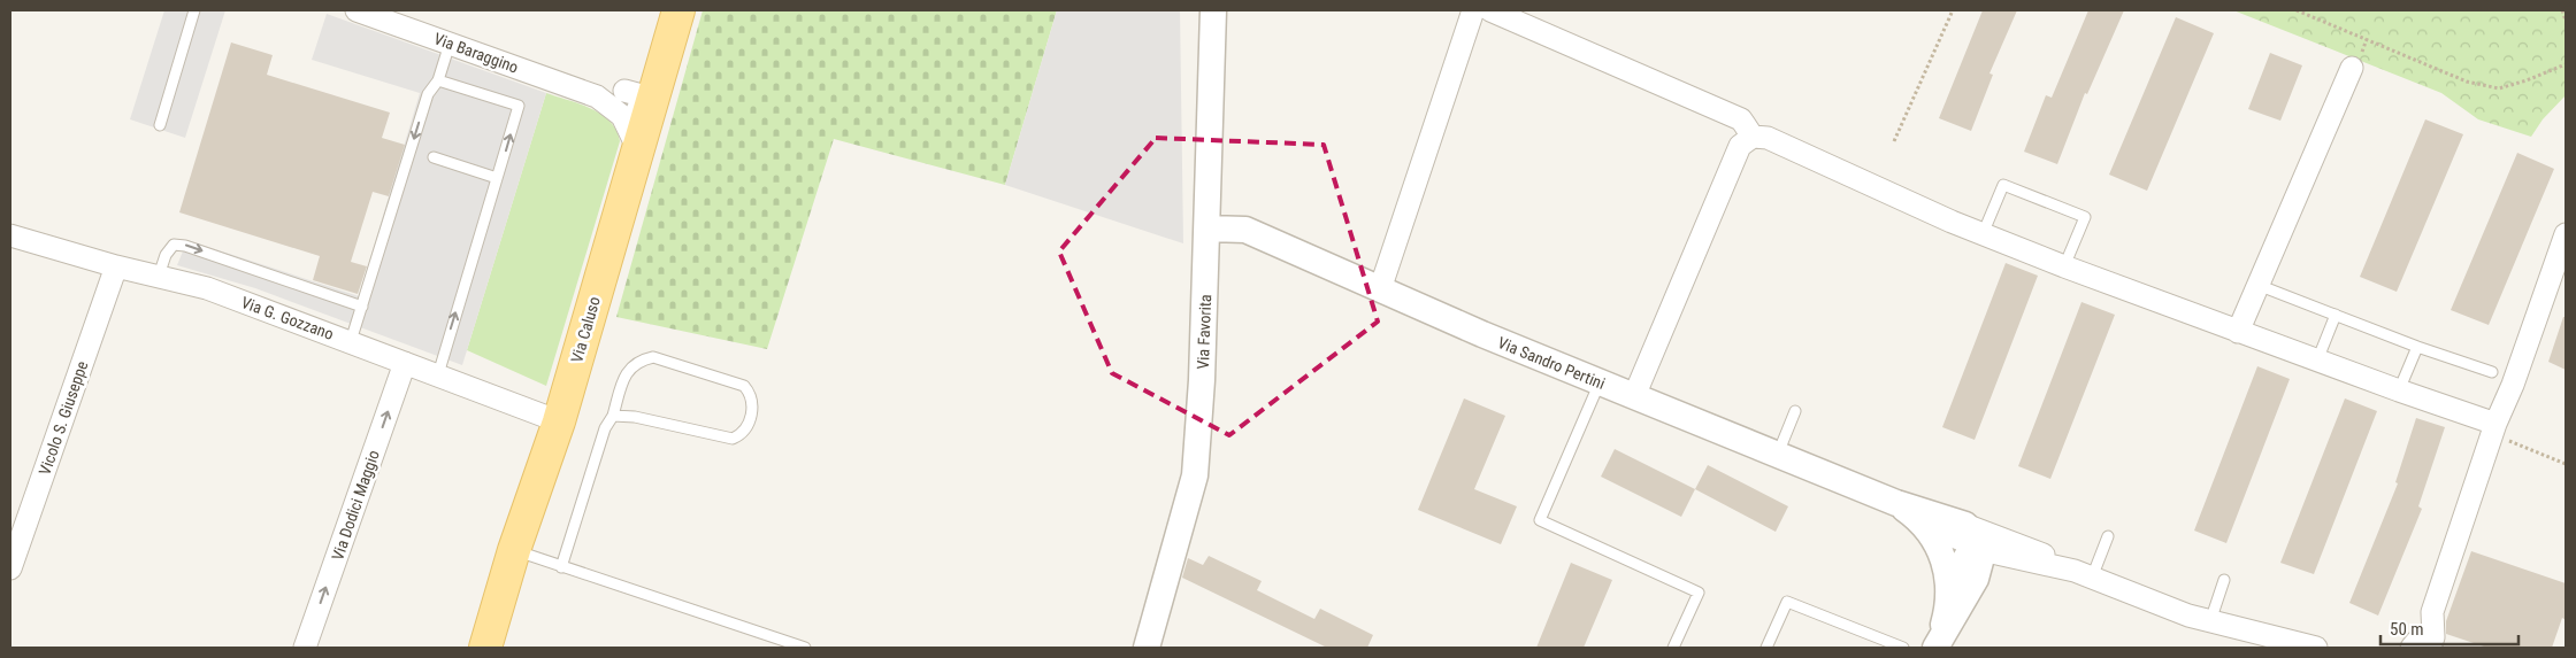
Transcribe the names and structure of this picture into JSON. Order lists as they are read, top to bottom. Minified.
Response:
{"streets":{"main road":["Via Caluso"],"street":["Via Baraggino","Via G. Gozzano","Via Favorita","Via Sandro Pertini","Vicolo S. Giuseppe","Via Dodici Maggio"]},"crossings":[["Via Baraggino","Via Caluso"],["Via G. Gozzano","Via Caluso"],["Via G. Gozzano","Vicolo S. Giuseppe"],["Via G. Gozzano","Via Dodici Maggio"],["Via Favorita","Via Sandro Pertini"]],"one_way":["Via Dodici Maggio"],"scale_bar":"50 m"}
